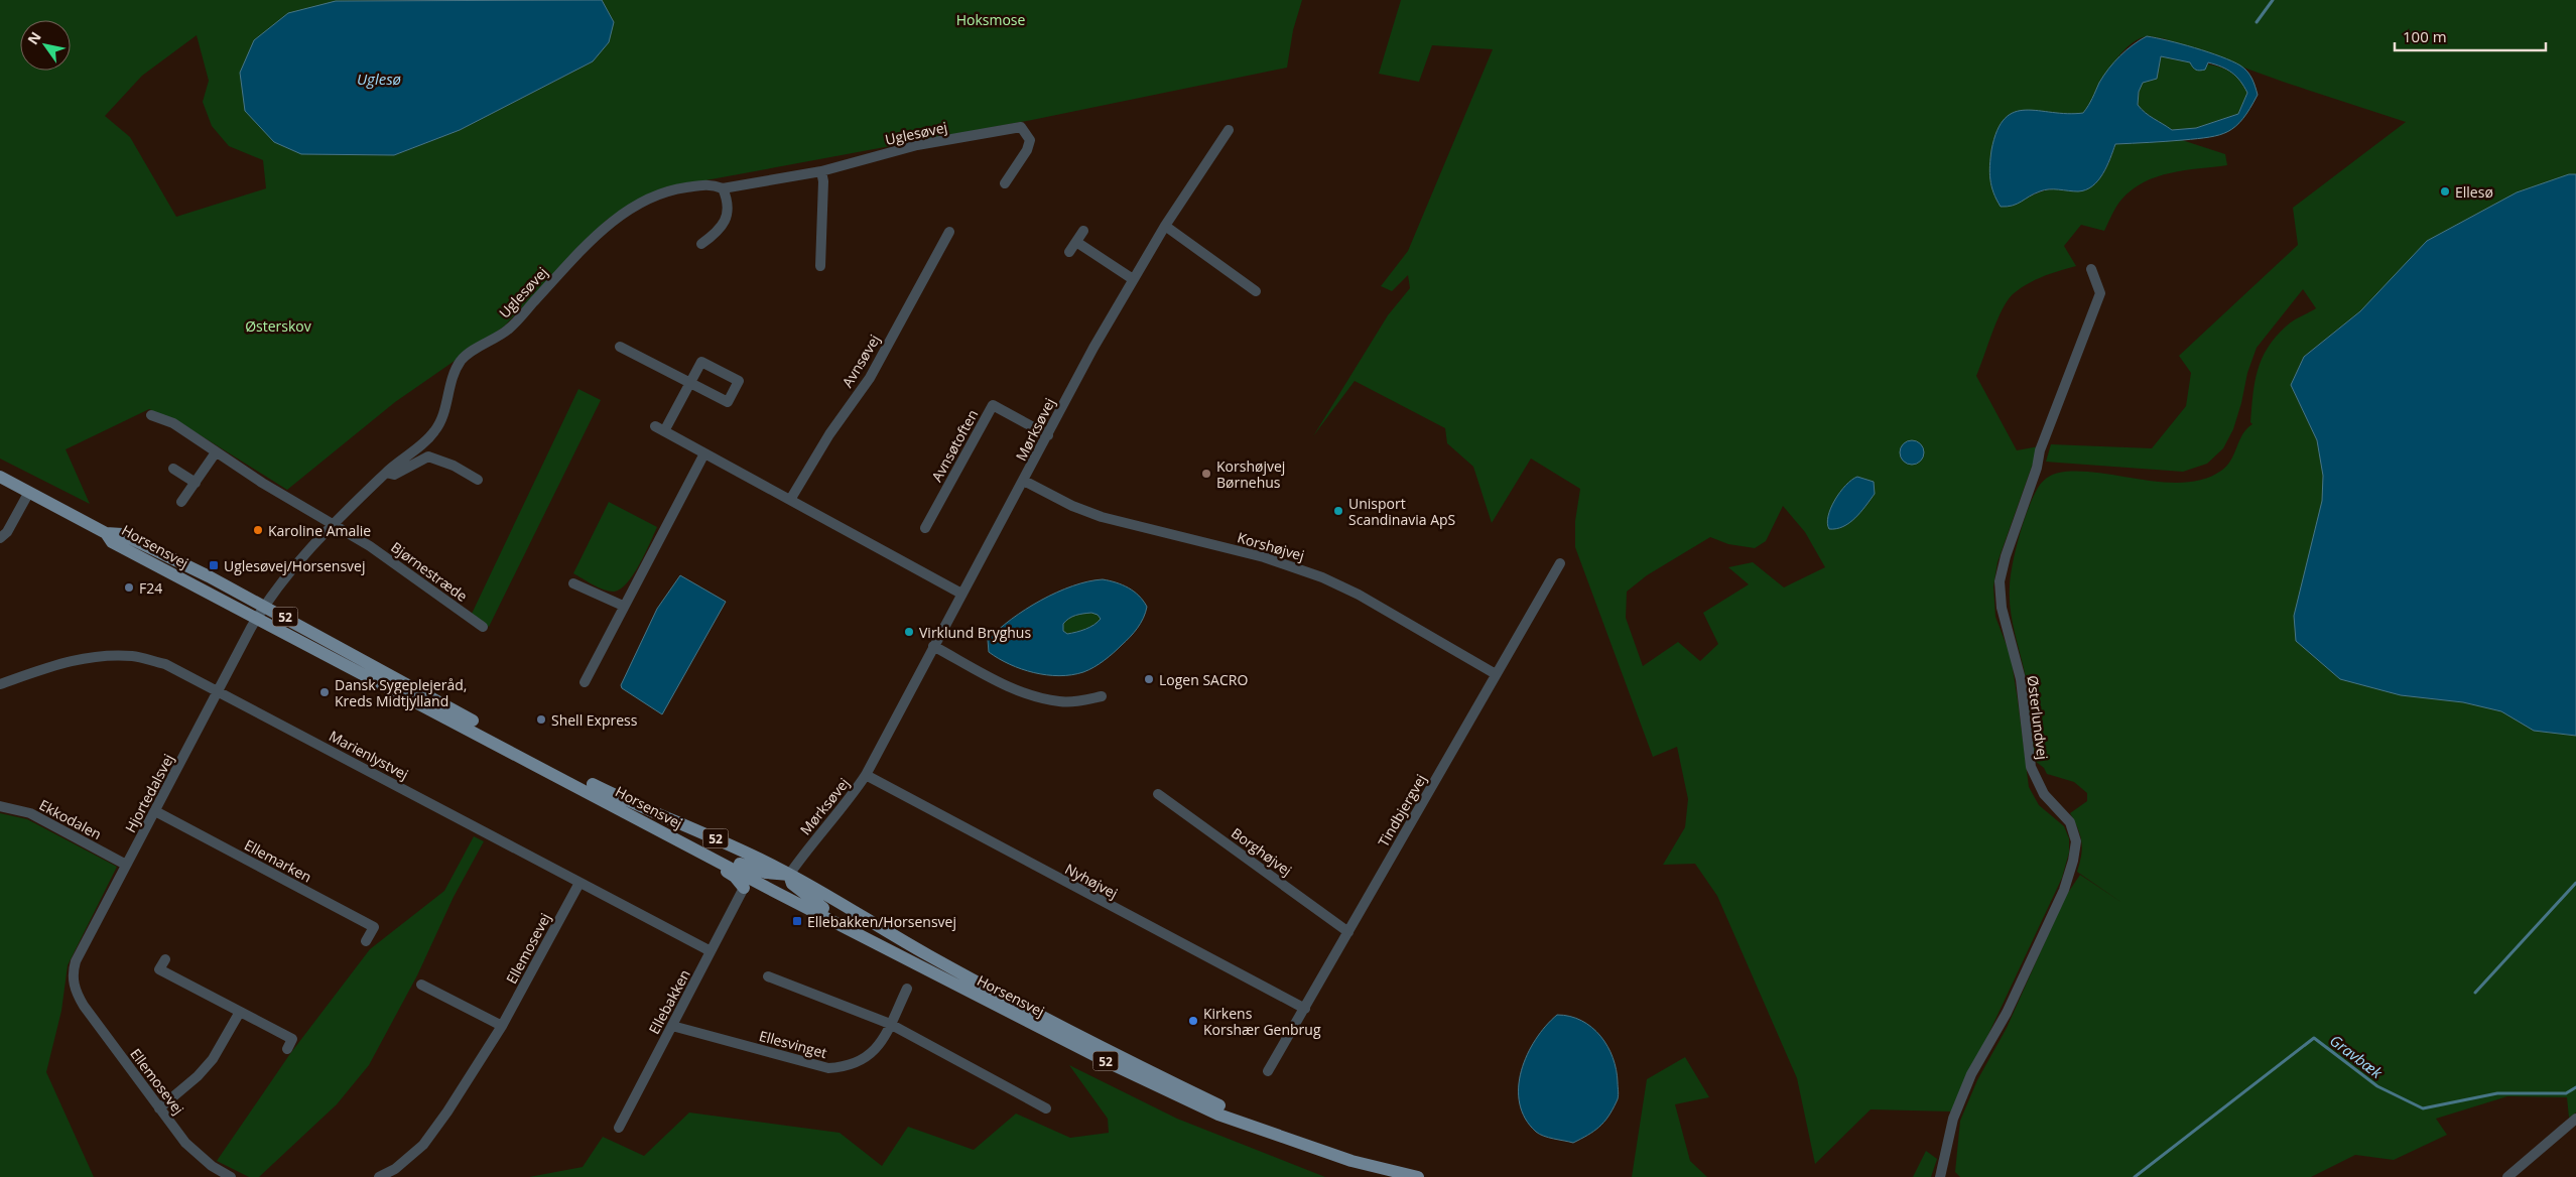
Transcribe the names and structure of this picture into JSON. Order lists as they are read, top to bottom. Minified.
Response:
{"streets":{"main road":["Horsensvej","52"],"street":["Uglesøvej","Avnsøvej","Mørksøvej","Avnsøtoften","Korshøjvej","Bjørnestræde","Østerlundvej","Marienlystvej","Hjortedalsvej","Tindbjergvej","Ekkodalen","Borghøjvej","Ellemarken","Nyhøjvej","Ellemosevej","Ellebakken","Ellesvinget"]},"crossings":[["Uglesøvej","Horsensvej"],["Uglesøvej","Bjørnestræde"],["Uglesøvej","Hjortedalsvej"],["Mørksøvej","Avnsøtoften"],["Mørksøvej","Horsensvej"],["Mørksøvej","Korshøjvej"],["Mørksøvej","52"],["Mørksøvej","Nyhøjvej"],["Horsensvej","52"],["Horsensvej","Hjortedalsvej"],["Korshøjvej","Tindbjergvej"],["52","Ellebakken"],["Marienlystvej","Hjortedalsvej"],["Marienlystvej","Ellemosevej"],["Marienlystvej","Ellebakken"],["Hjortedalsvej","Ekkodalen"],["Hjortedalsvej","Ellemarken"],["Hjortedalsvej","Ellemosevej"],["Tindbjergvej","Borghøjvej"],["Tindbjergvej","Nyhøjvej"],["Ellebakken","Ellesvinget"]],"water":["Uglesø","Gravbæk"],"parks":["Hoksmose","Østerskov"],"places":{"other":["Ellesø","Korshøjvej Børnehus","Unisport Scandinavia ApS","Karoline Amalie","F24","Virklund Bryghus","Logen SACRO","Dansk Sygeplejeråd, Kreds Midtjylland","Shell Express","Kirkens Korshær Genbrug"],"transit":["Uglesøvej/Horsensvej","Ellebakken/Horsensvej"]},"scale_bar":"100 m","north":"top left"}
